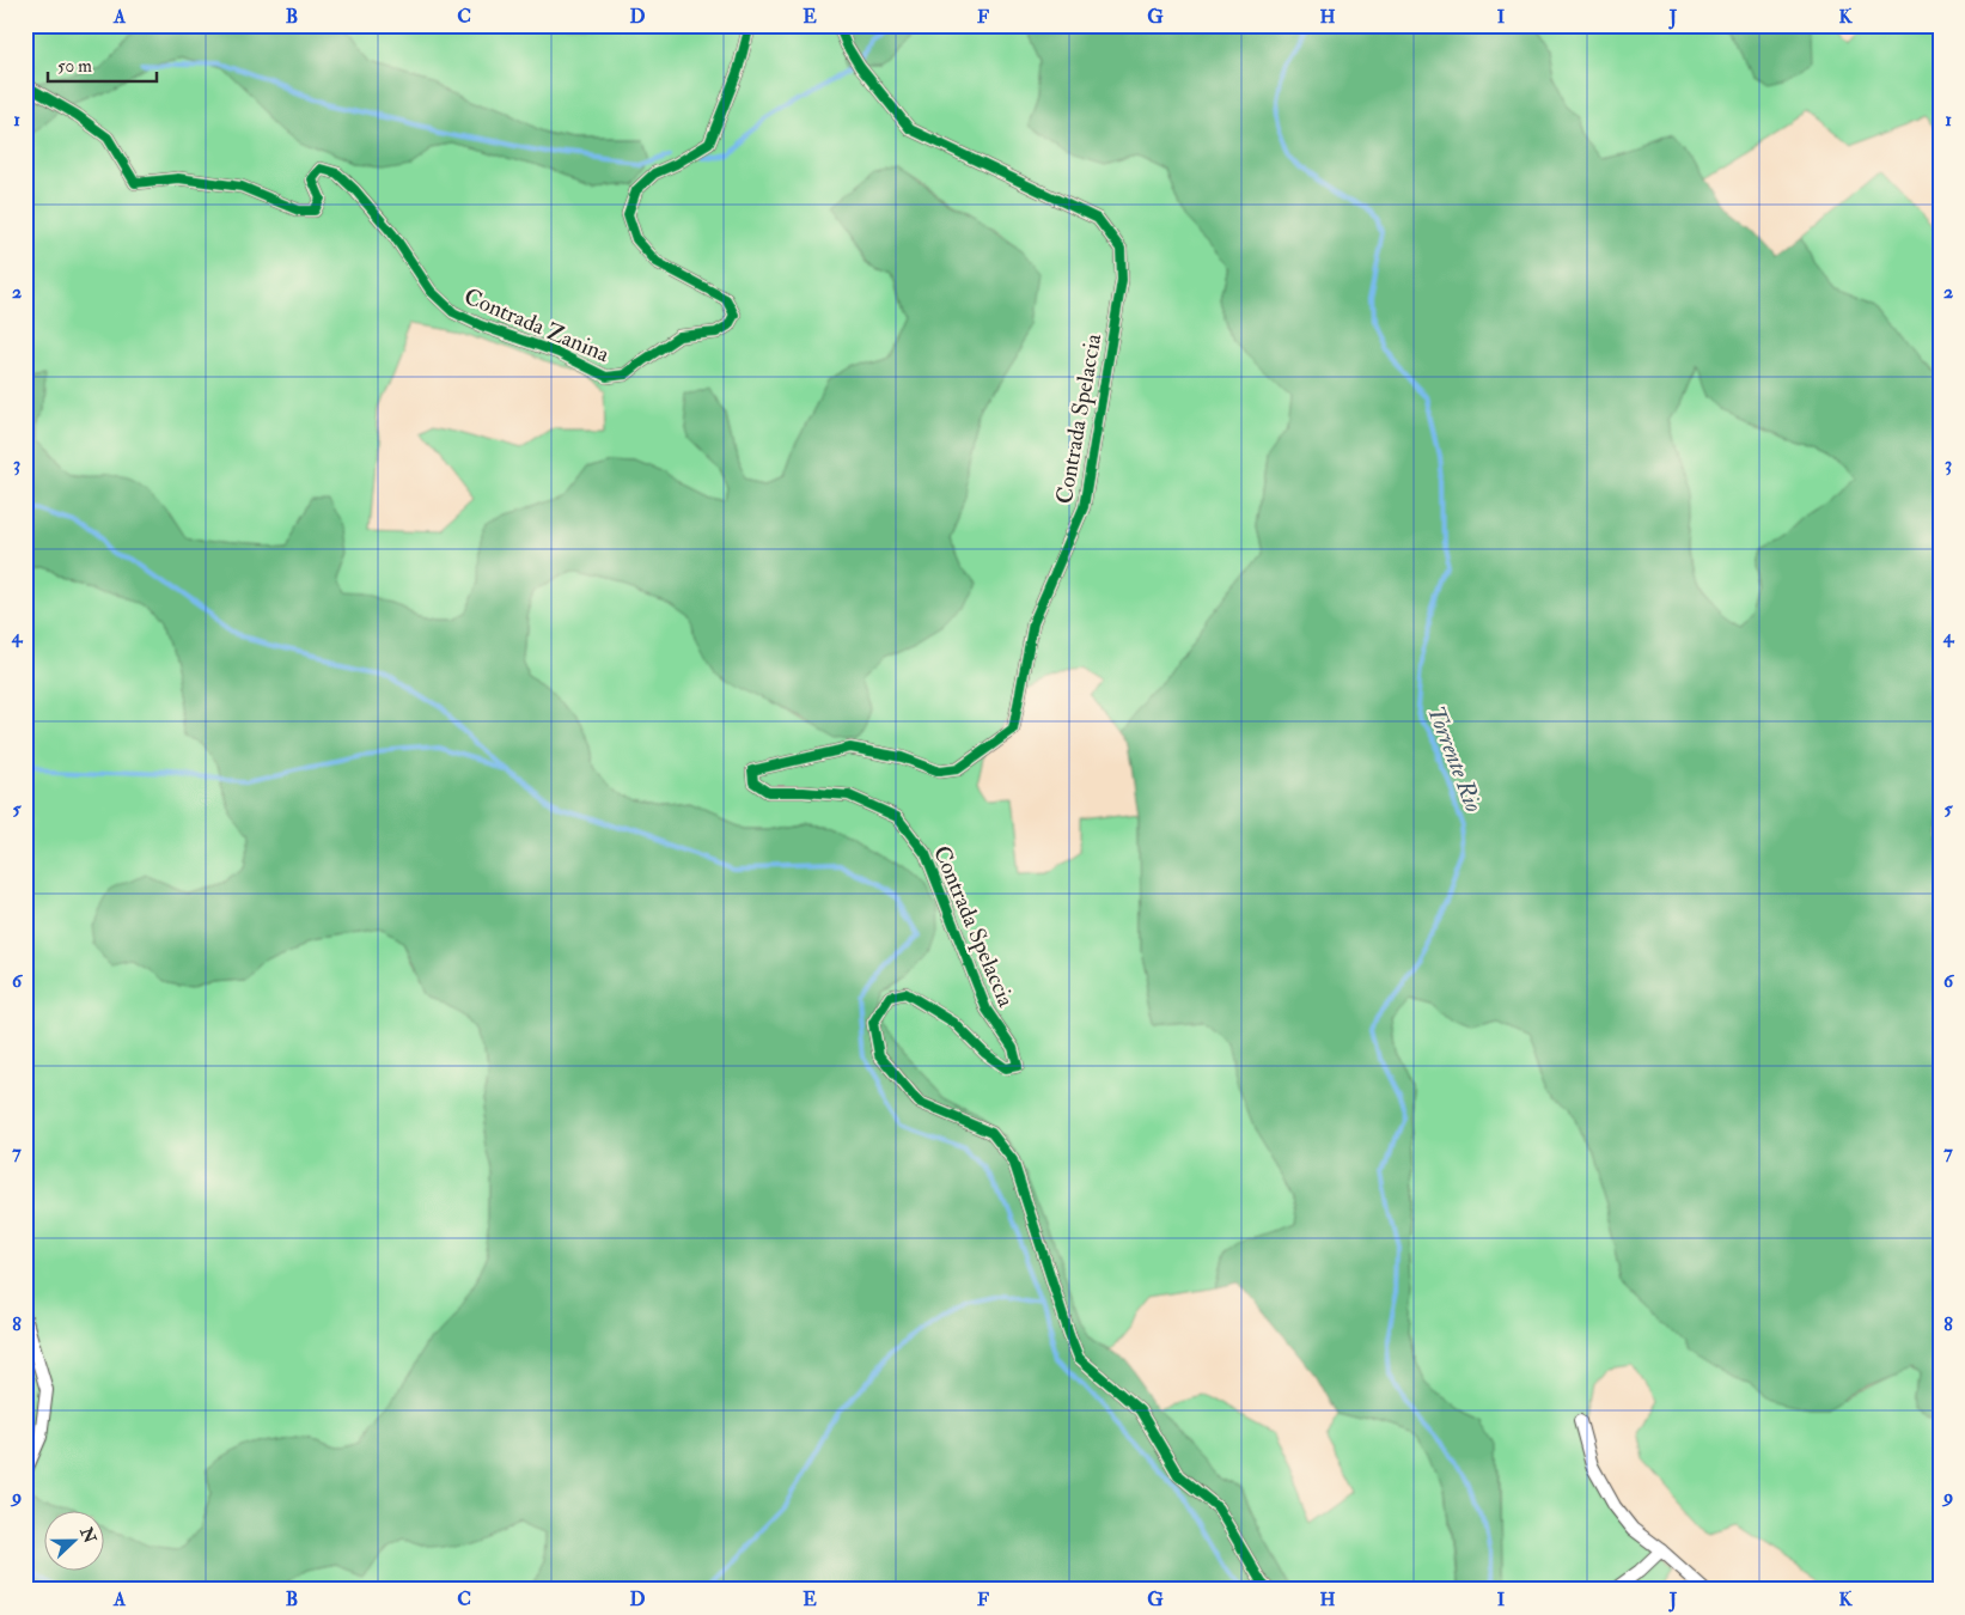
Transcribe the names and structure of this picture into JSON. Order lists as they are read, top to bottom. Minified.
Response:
{"streets":{"street":["Contrada Zanina","Contrada Spelaccia"]},"water":["Torrente Rio"],"scale_bar":"50 m","north":"right","grid":{"columns":["A","B","C","D","E","F","G","H","I","J","K"],"rows":["1","2","3","4","5","6","7","8","9"]}}
